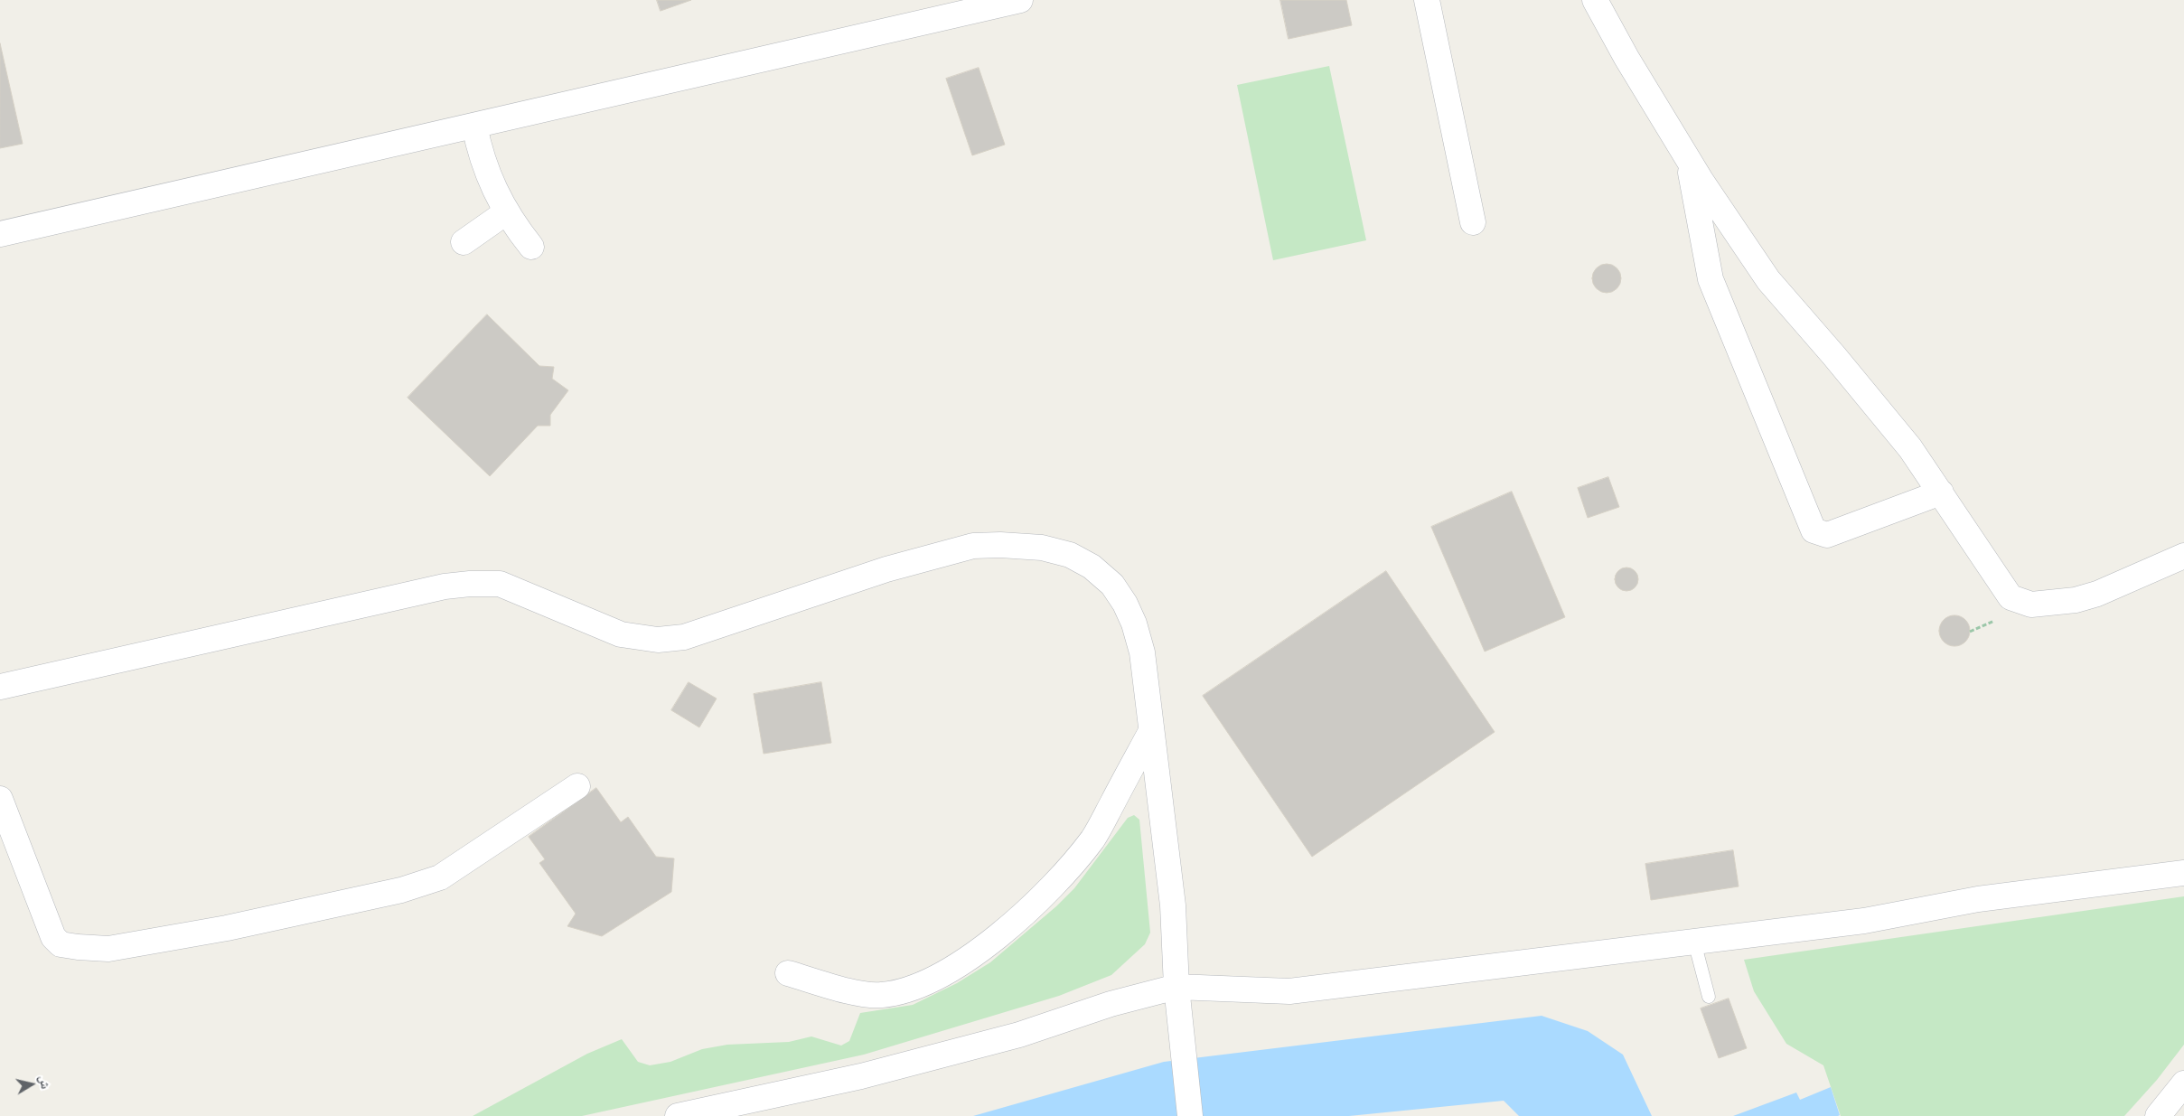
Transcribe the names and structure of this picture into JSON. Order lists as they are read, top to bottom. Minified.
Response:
{"north":"right"}
